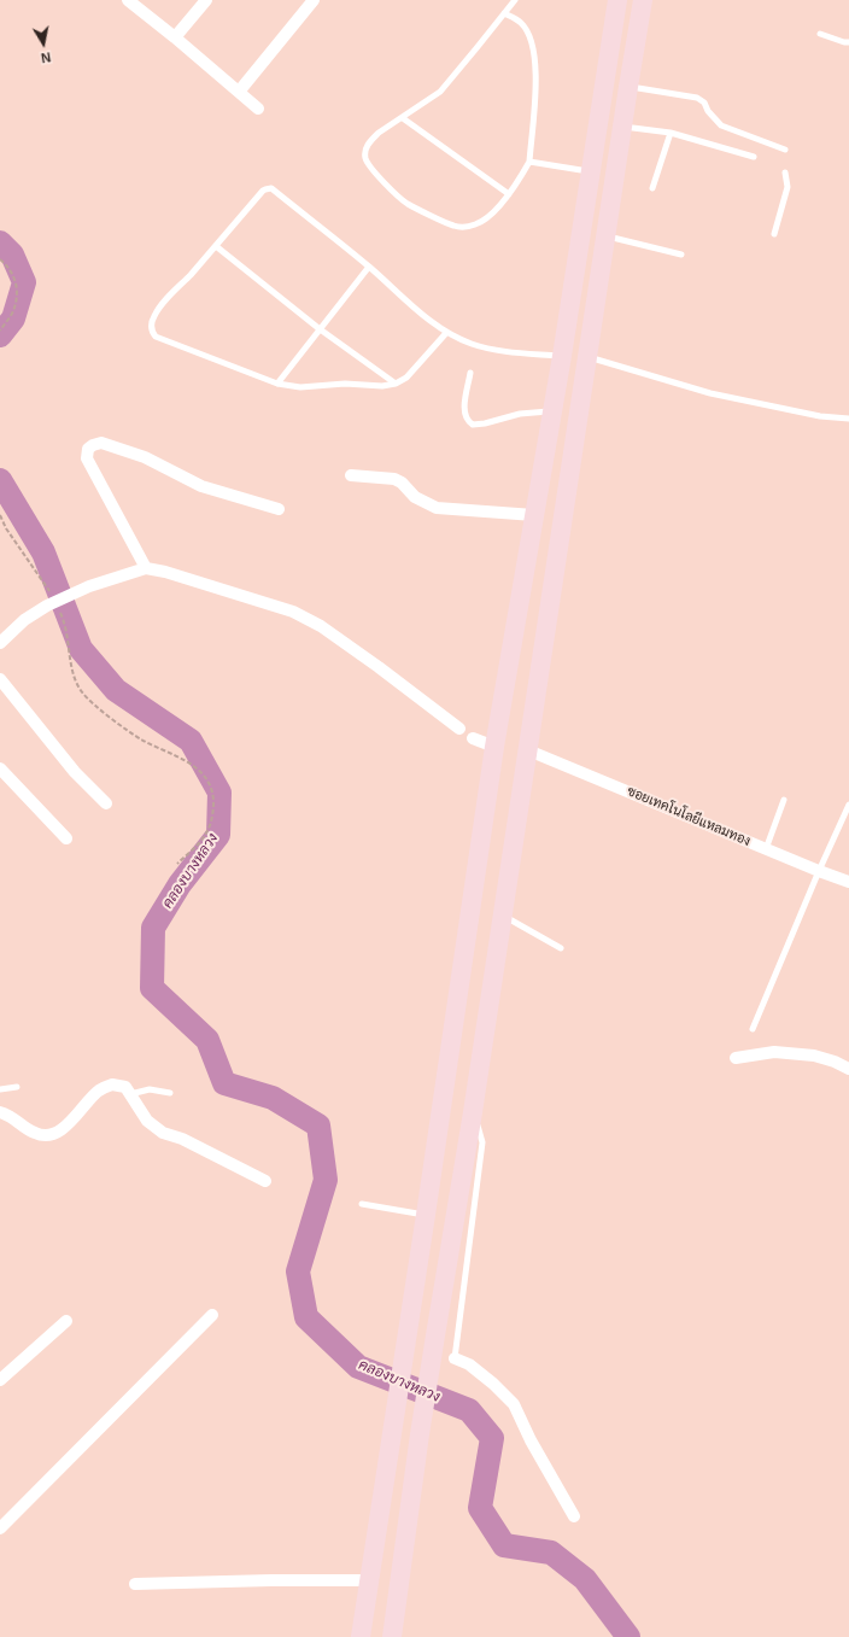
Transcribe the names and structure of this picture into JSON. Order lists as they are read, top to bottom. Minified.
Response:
{"streets":{"street":["ซอยเทคโนโลยีแหลมทอง"]},"water":["คลองบางหลวง"],"north":"bottom"}
